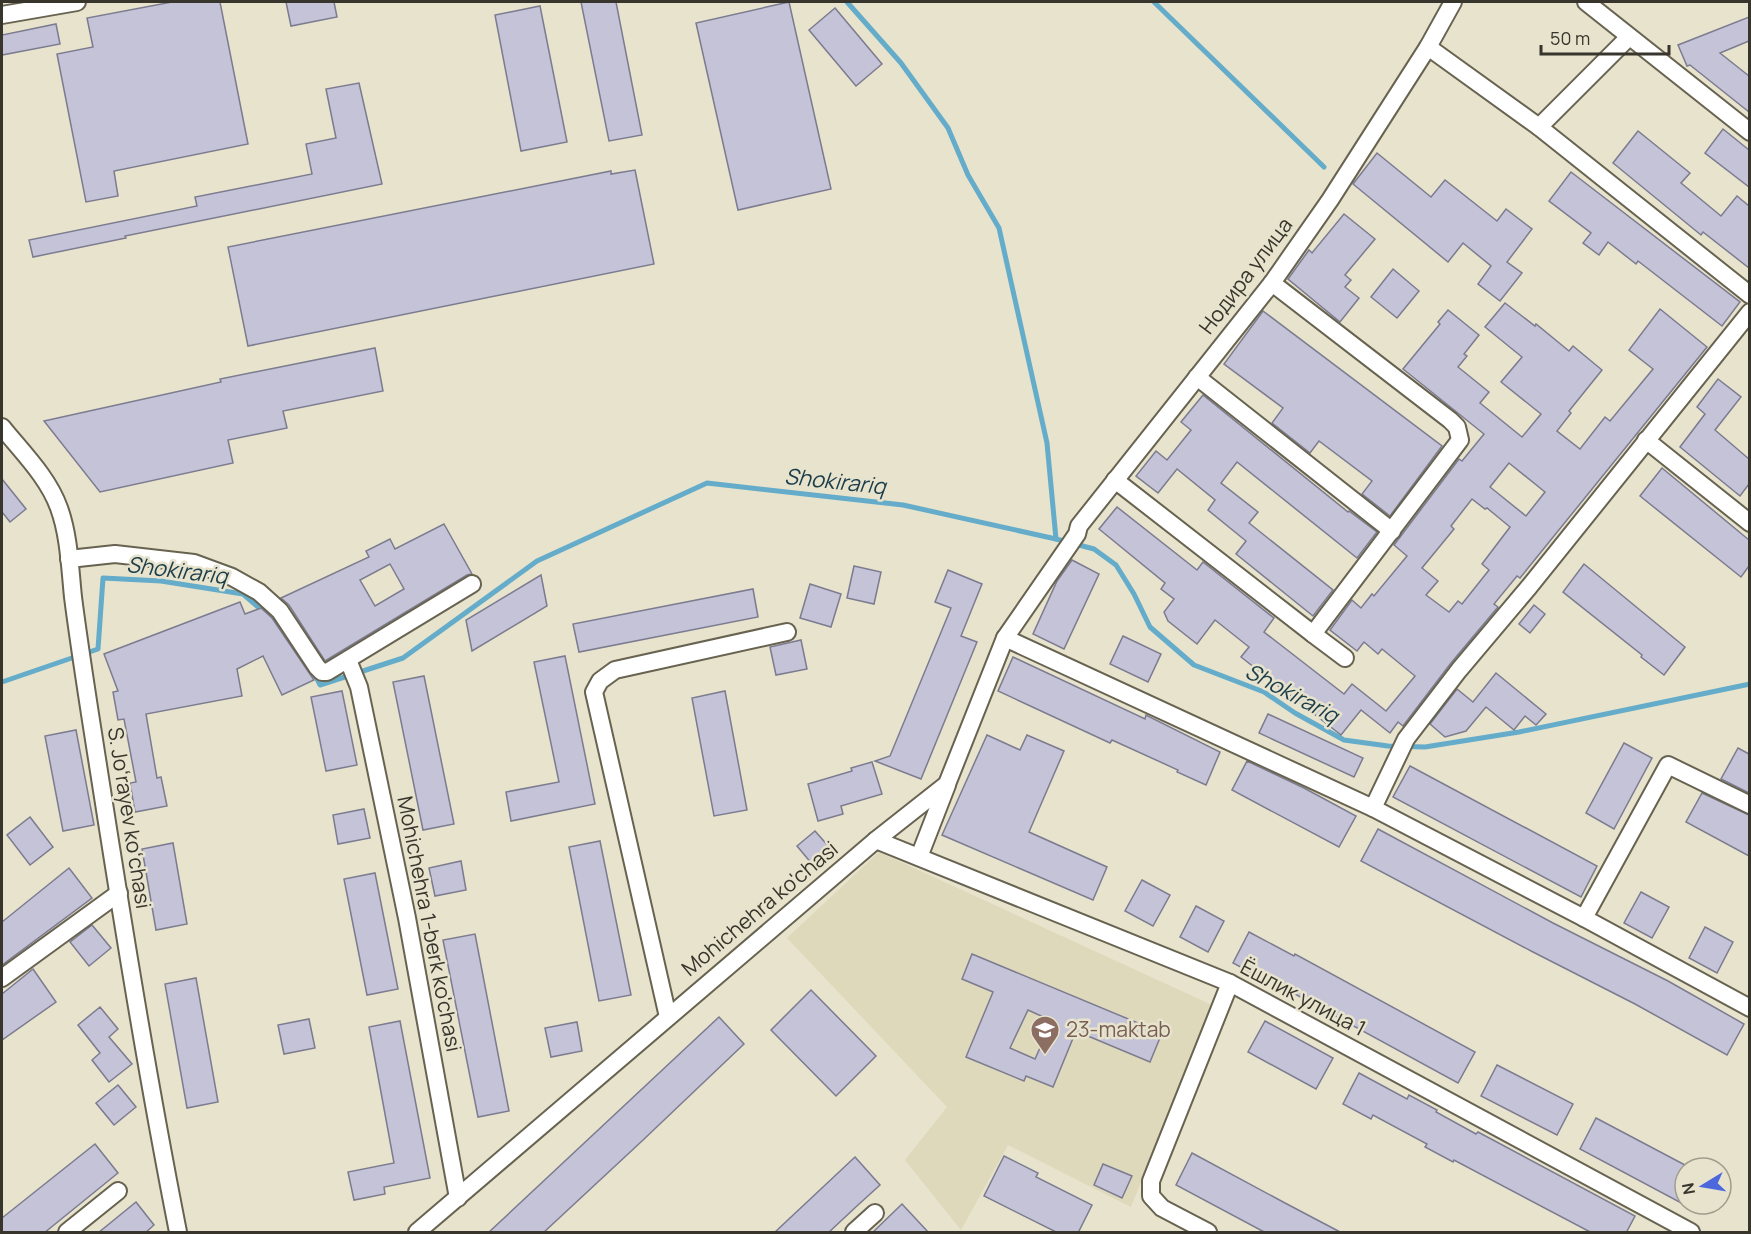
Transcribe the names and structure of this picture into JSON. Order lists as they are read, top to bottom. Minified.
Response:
{"streets":{"street":["Нодира улица","S. Joʻrayev koʻchasi","Mohichehra ko'chasi","Mohichehra 1-berk ko'chasi","Ёшлик улица 1"]},"crossings":[["Mohichehra ko'chasi","Mohichehra 1-berk ko'chasi"],["Mohichehra ko'chasi","Ёшлик улица 1"]],"water":["Shokirariq"],"places":{"school or university":["23-maktab"]},"scale_bar":"50 m","north":"left"}
